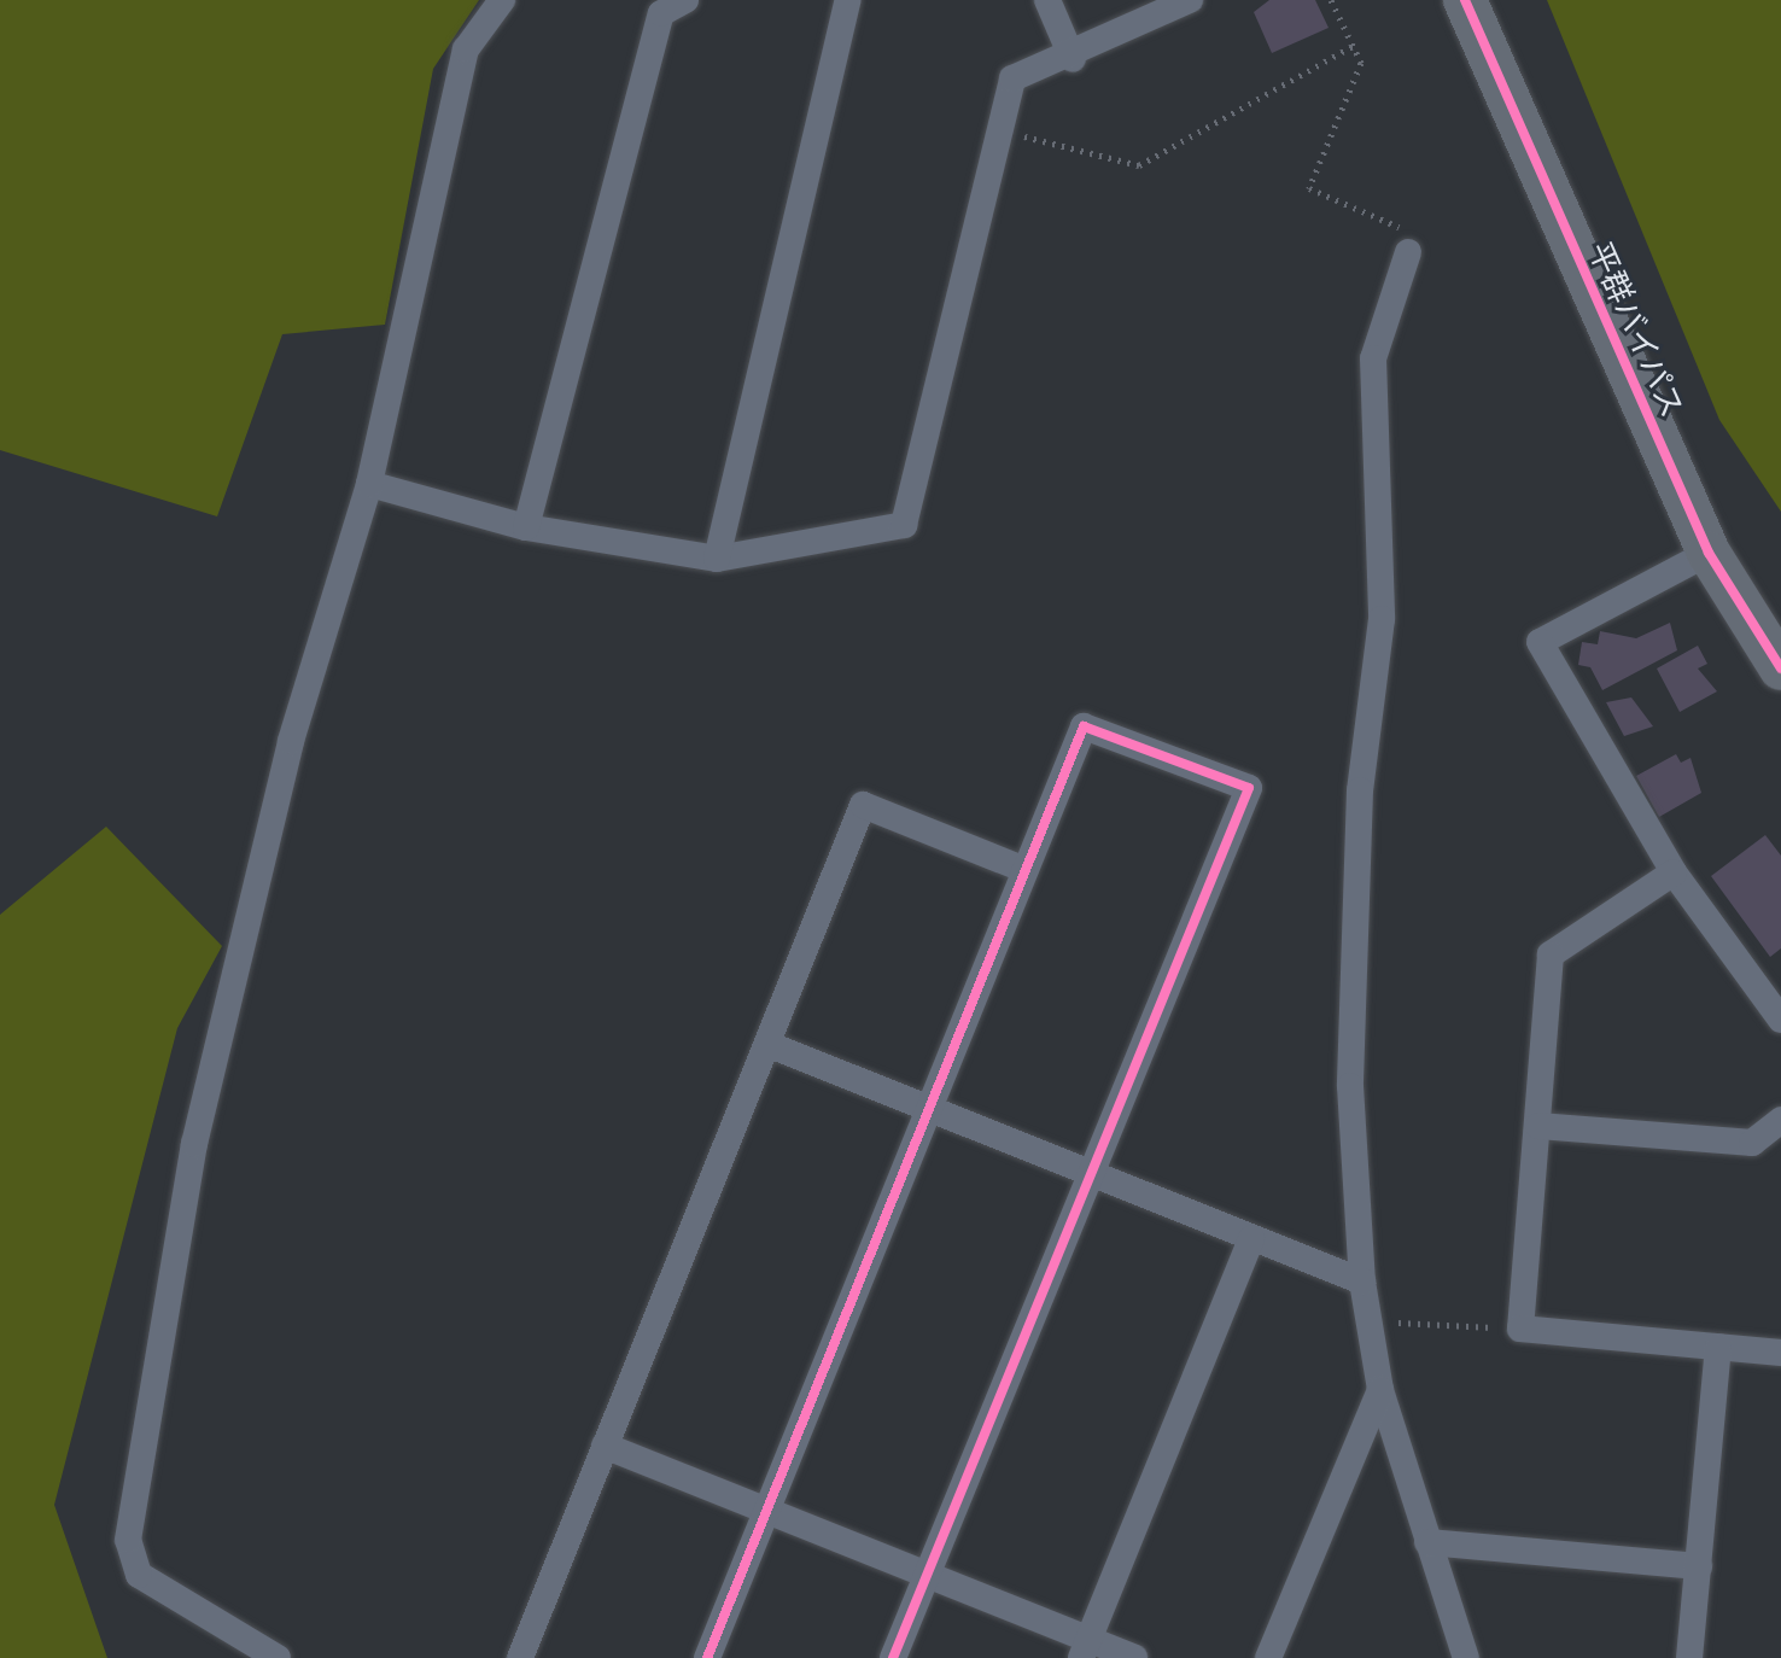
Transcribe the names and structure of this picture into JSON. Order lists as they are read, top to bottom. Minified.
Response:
{"streets":{"highway":["平群バイパス"]}}
